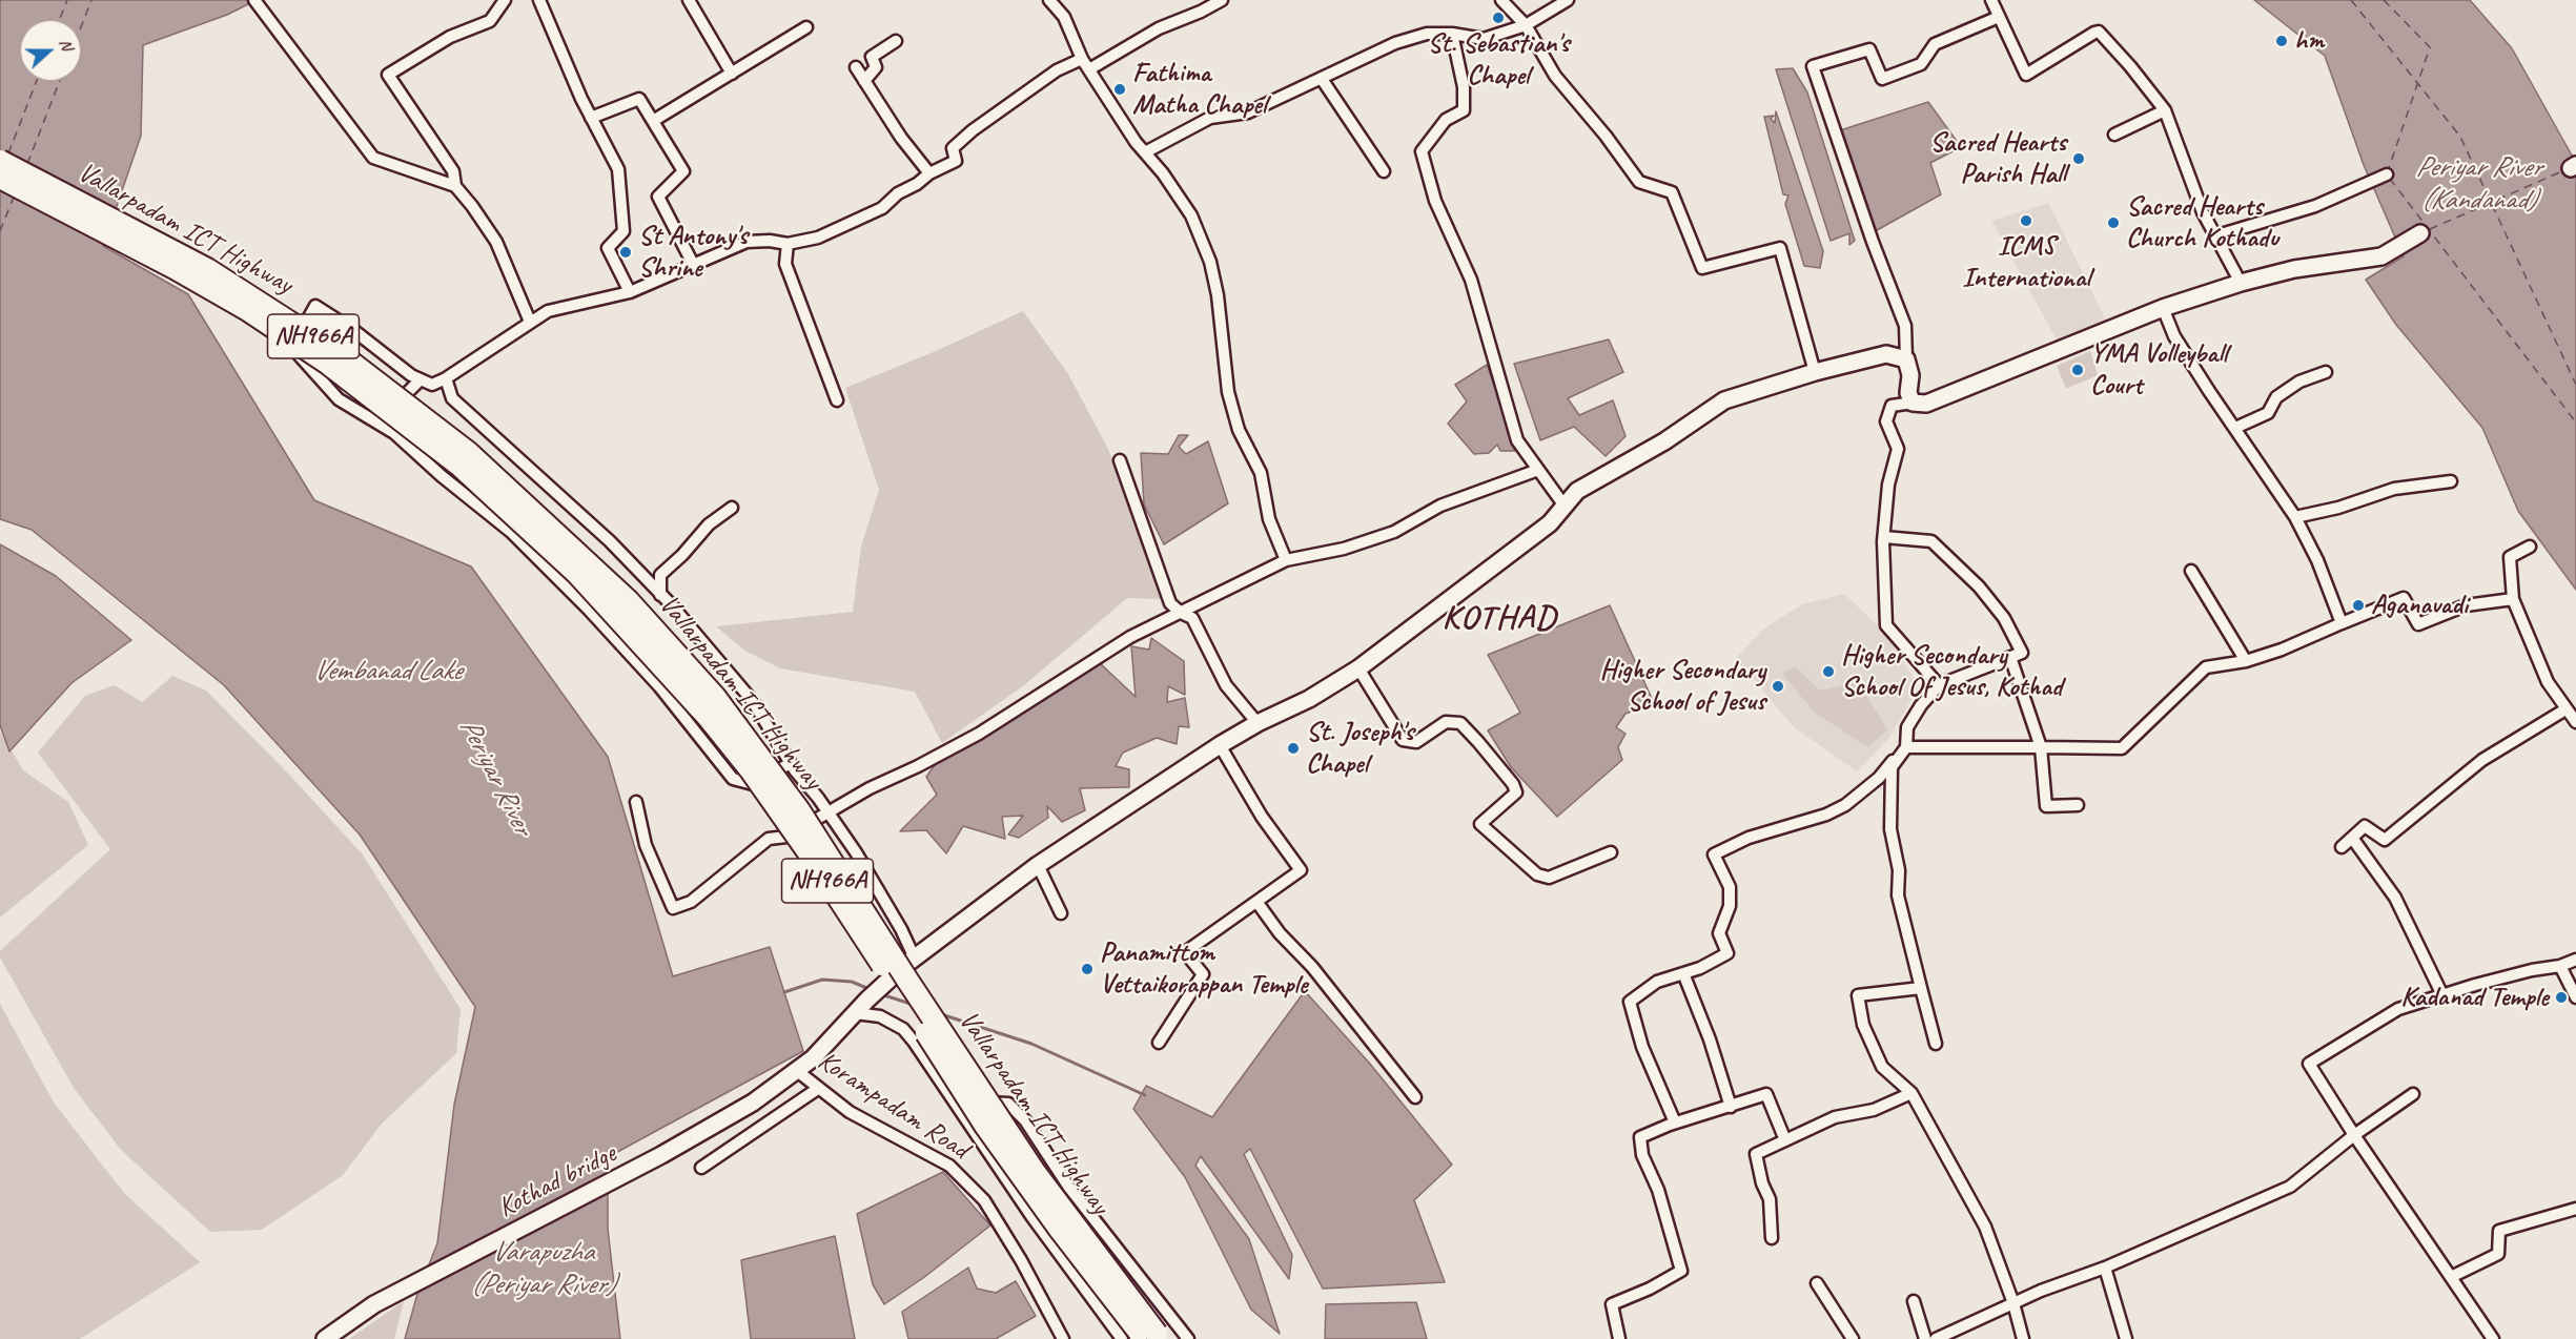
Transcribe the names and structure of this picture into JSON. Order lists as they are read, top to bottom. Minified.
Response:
{"streets":{"highway":["Vallarpadam ICT Highway","NH966A"],"main road":["Kothad bridge"],"street":["Korampadam Road"]},"crossings":[["Korampadam Road","Kothad bridge"]],"districts":["KOTHAD"],"water":["Periyar River (Kandanad)","Vembanad Lake","Periyar River","Varapuzha (Periyar River)"],"places":["St. Sebastian's Chapel","hm","Fathima Matha Chapel","Sacred Hearts Parish Hall","ICMS International","Sacred Hearts Church Kothadu","St Antony's Shrine","YMA Volleyball Court","Aganavadi","Higher Secondary School Of Jesus, Kothad","Higher Secondary School of Jesus","St. Joseph's Chapel","Panamittom Vettaikorappan Temple","Kadanad Temple"],"north":"right"}
